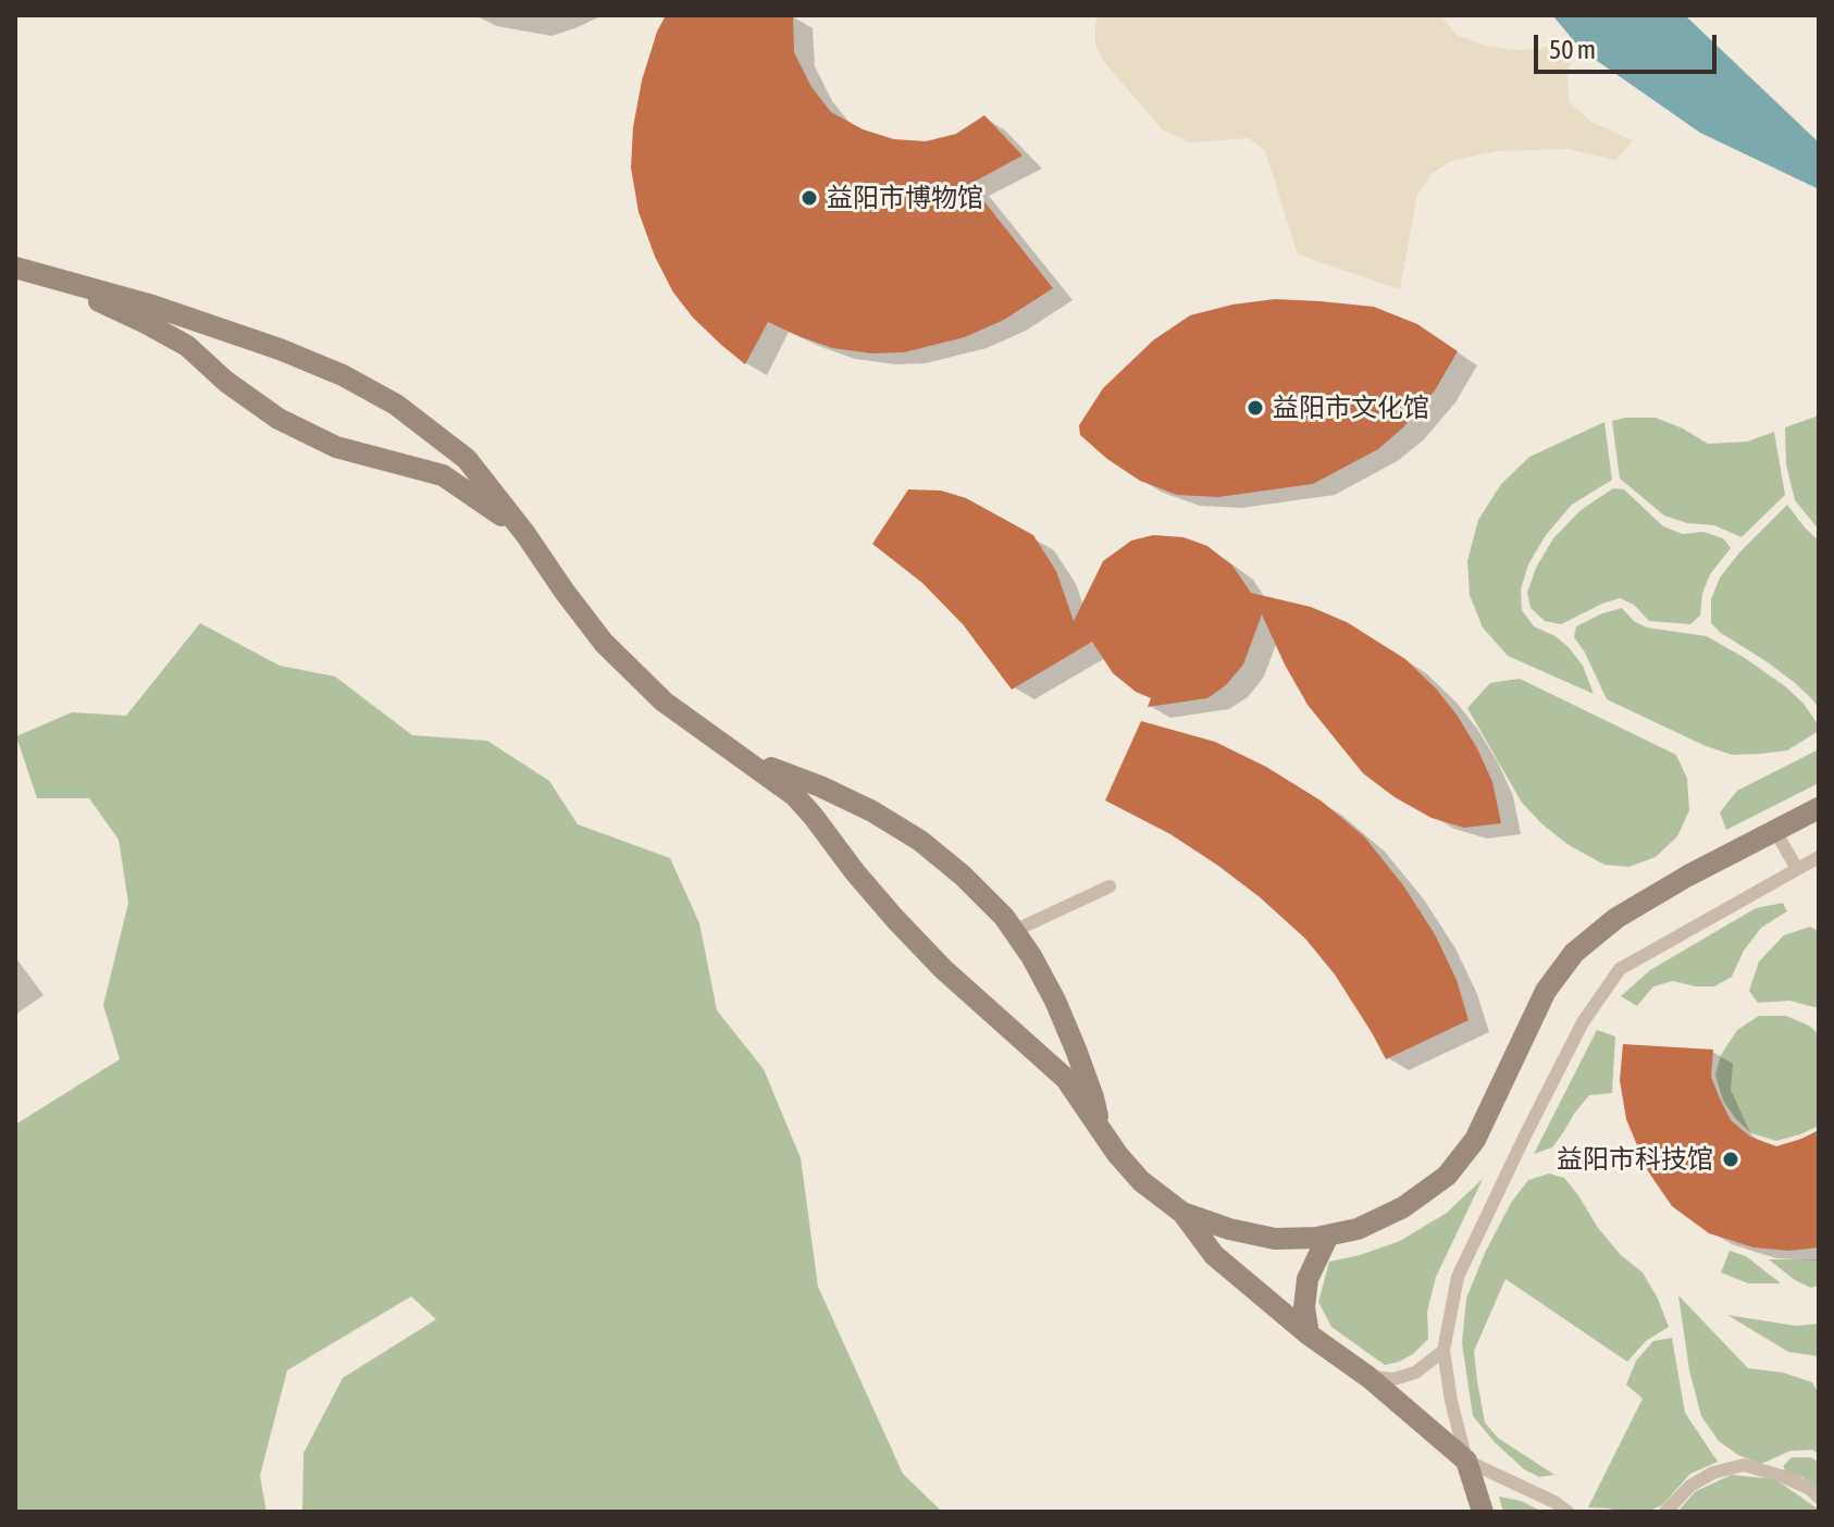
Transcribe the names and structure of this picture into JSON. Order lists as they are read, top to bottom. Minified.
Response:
{"places":["益阳市博物馆","益阳市文化馆","益阳市科技馆"],"scale_bar":"50 m"}
